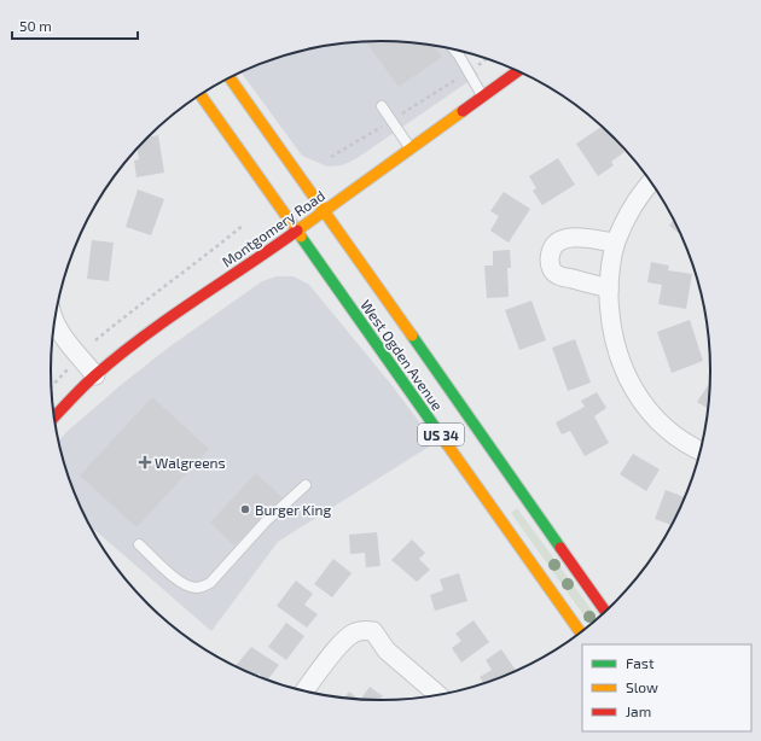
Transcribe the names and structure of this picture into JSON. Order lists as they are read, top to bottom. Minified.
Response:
{"streets":{"main road":["Montgomery Road","West Ogden Avenue","US 34"]},"crossings":[["Montgomery Road","West Ogden Avenue"]],"places":{"health":["Walgreens"],"other":["Burger King"]},"legend":["Fast","Slow","Jam"],"scale_bar":"50 m"}
